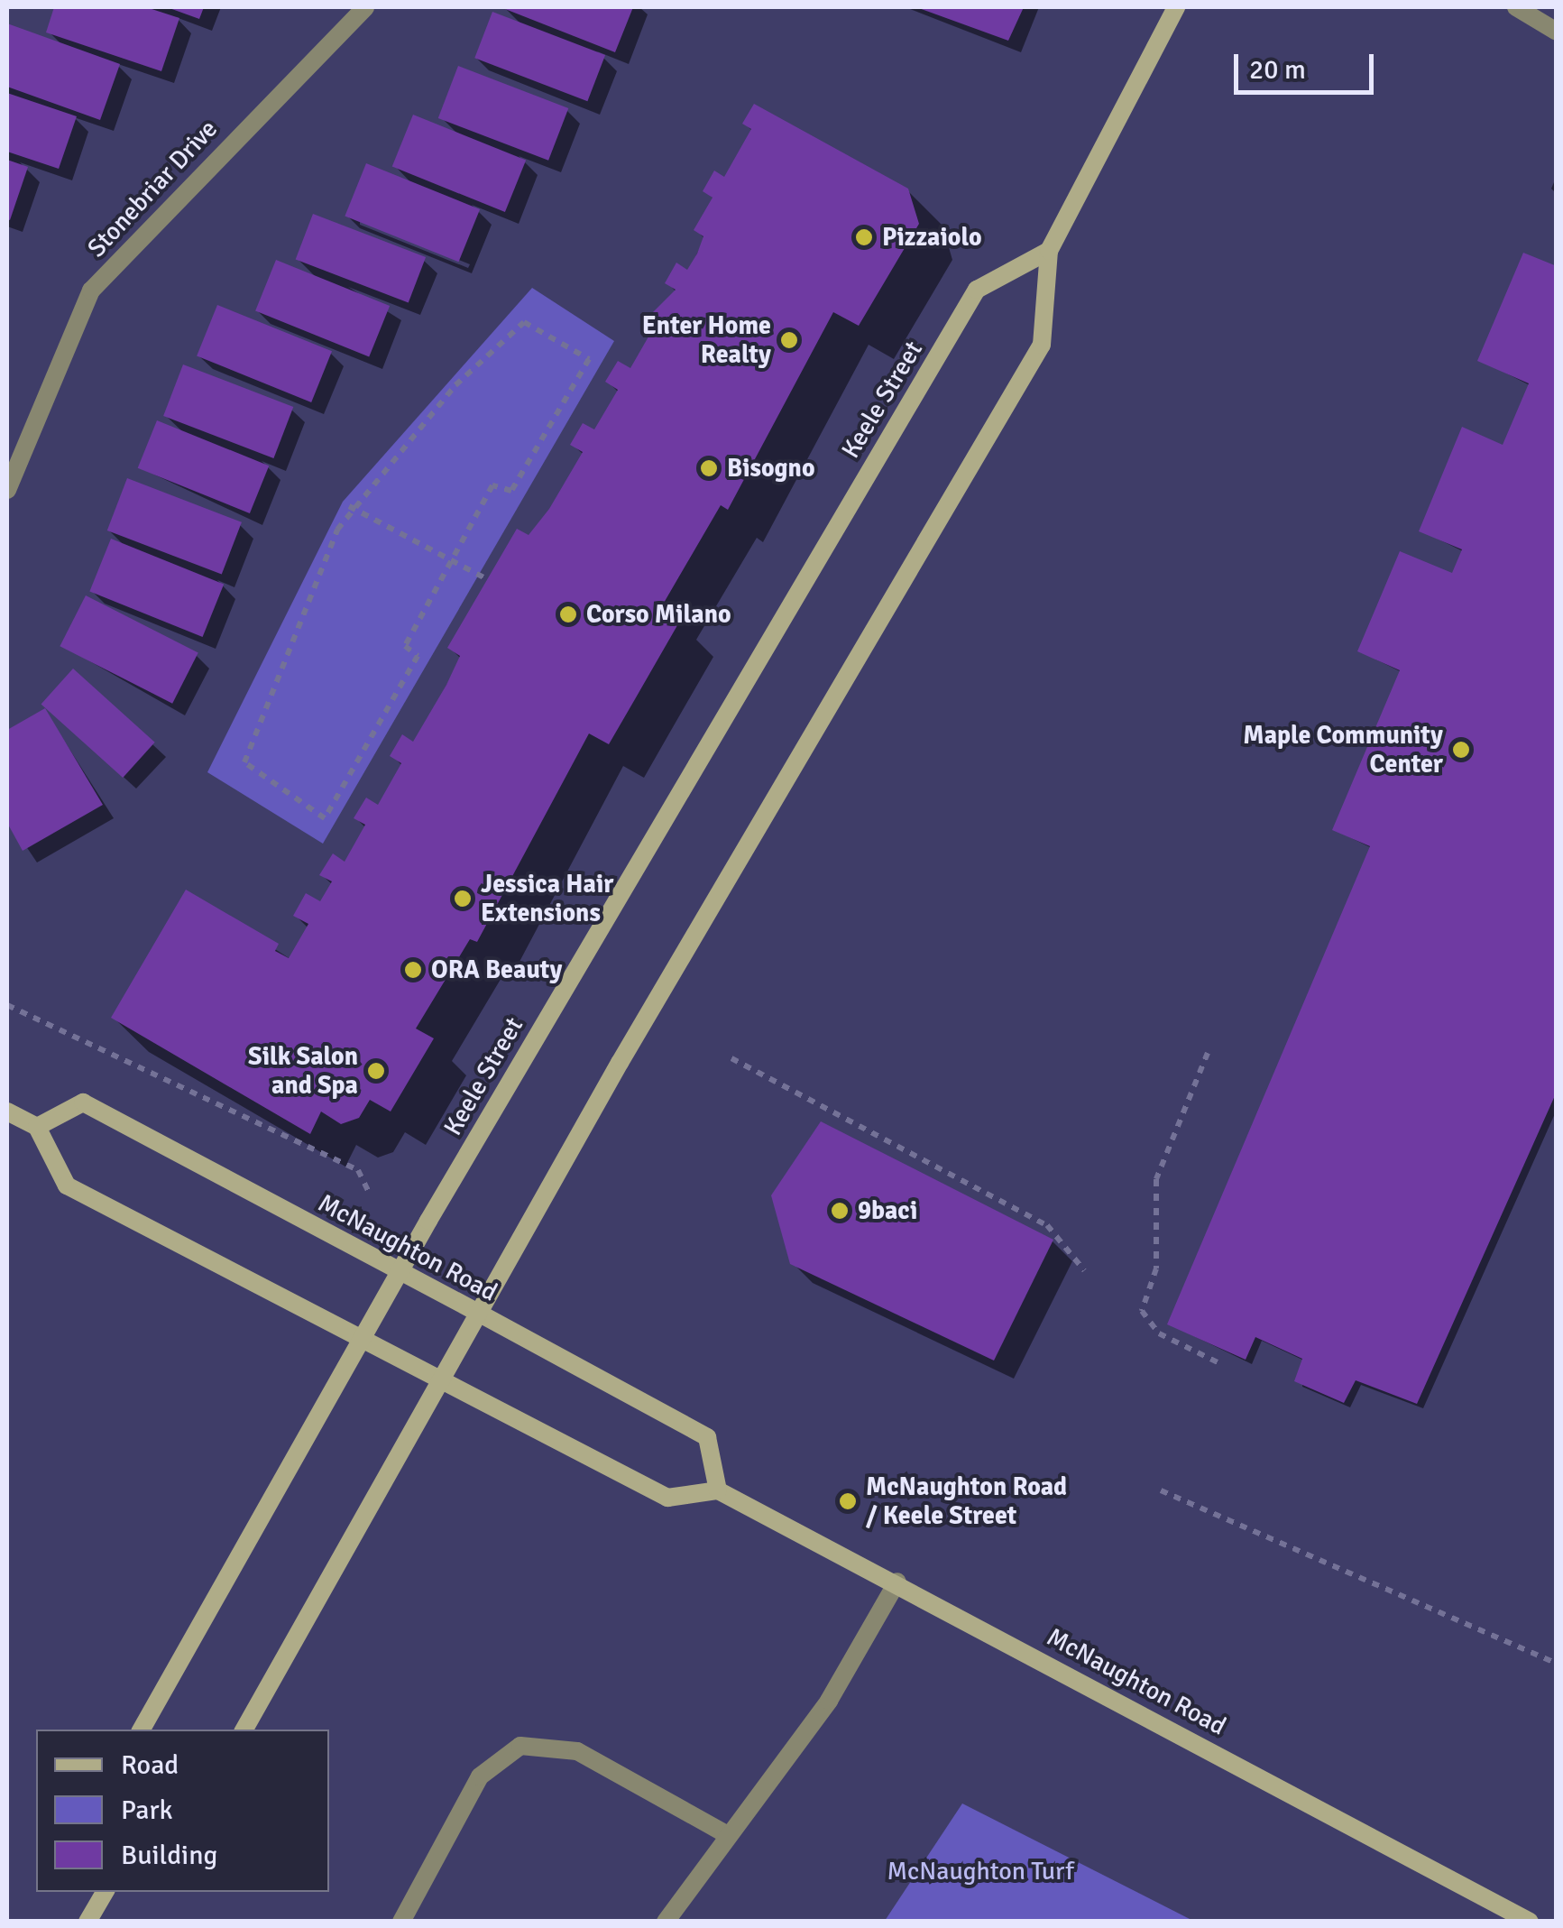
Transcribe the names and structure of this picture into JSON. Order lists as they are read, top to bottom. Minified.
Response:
{"streets":{"main road":["Keele Street","McNaughton Road"],"street":["Stonebriar Drive"]},"crossings":[["Keele Street","McNaughton Road"]],"parks":["McNaughton Turf"],"places":["Pizzaiolo","Enter Home Realty","Bisogno","Corso Milano","Maple Community Center","Jessica Hair Extensions","ORA Beauty","Silk Salon and Spa","9baci","McNaughton Road / Keele Street"],"legend":["Road","Park","Building"],"scale_bar":"20 m"}
